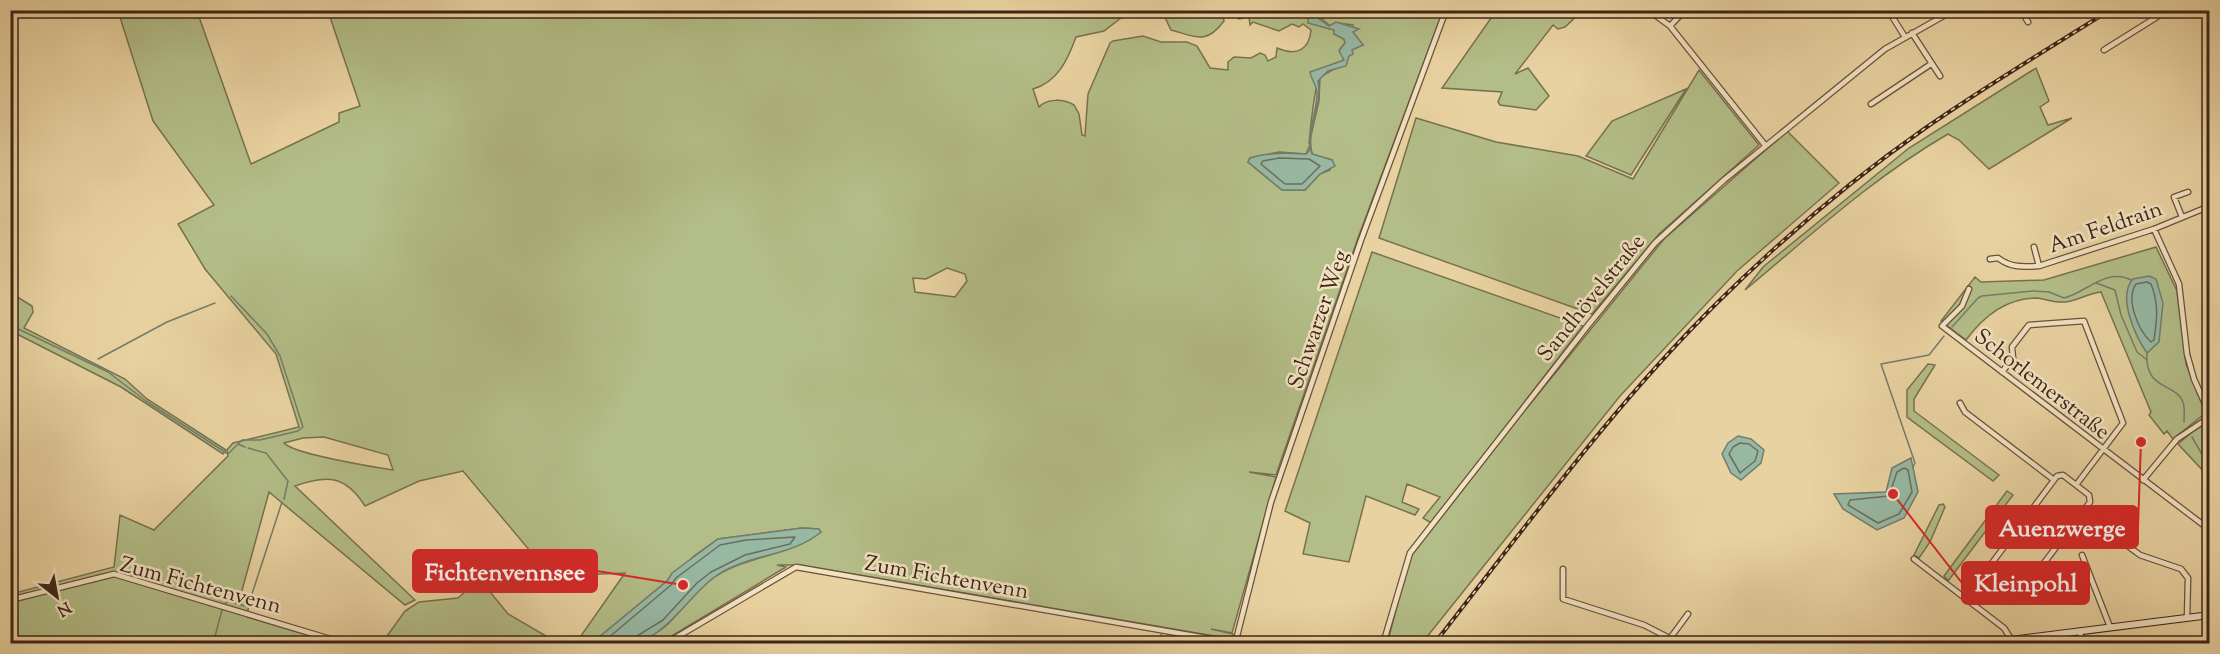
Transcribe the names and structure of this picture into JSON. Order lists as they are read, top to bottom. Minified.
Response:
{"streets":{"street":["Am Feldrain","Sandhövelstraße","Schwarzer Weg","Schorlemerstraße","Zum Fichtenvenn"]},"crossings":[["Schwarzer Weg","Zum Fichtenvenn"]],"places":["Auenzwerge","Kleinpohl","Fichtenvennsee"],"north":"bottom right"}
